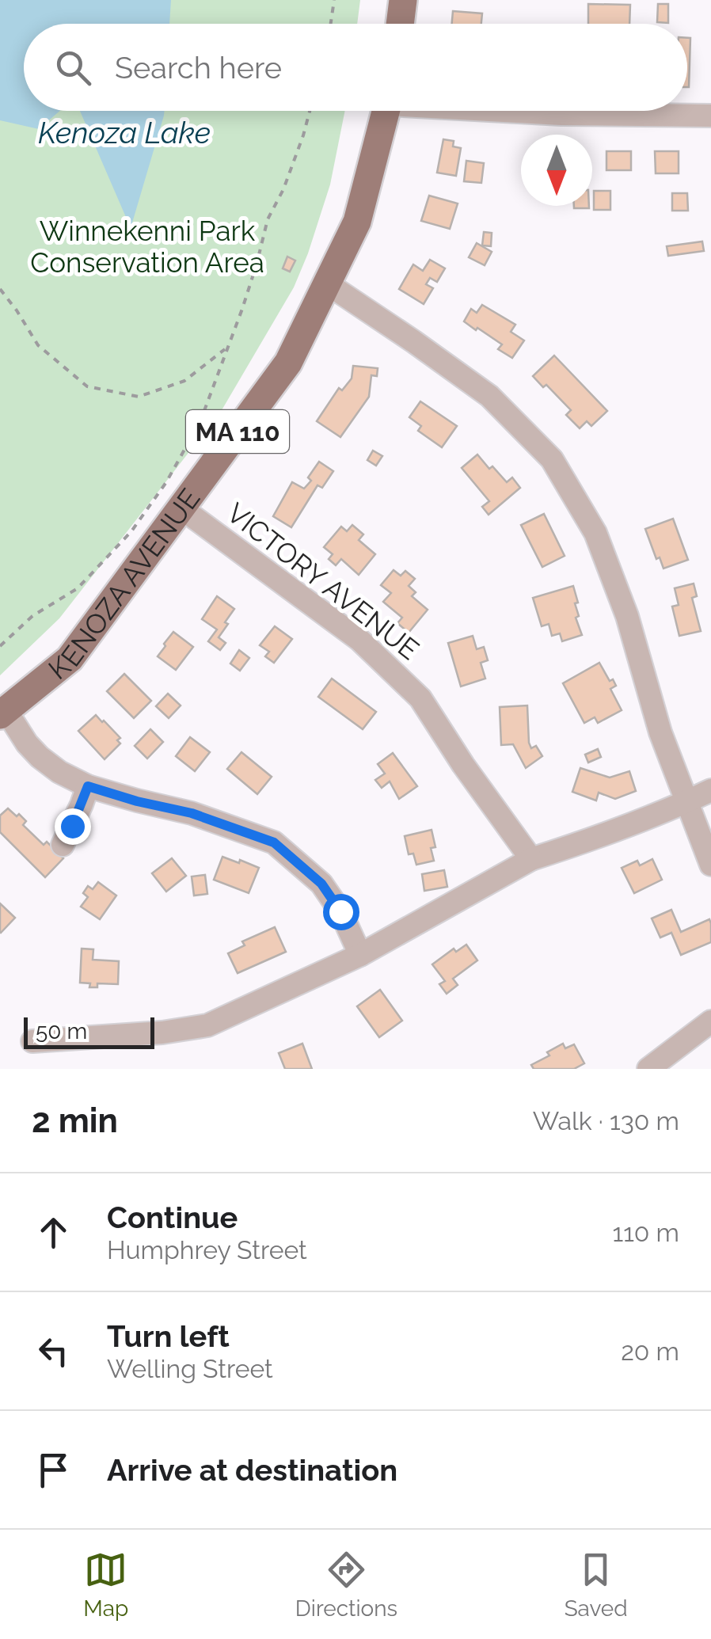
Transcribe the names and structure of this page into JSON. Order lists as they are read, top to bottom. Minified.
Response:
{"streets":{"main road":["MA 110","KENOZA AVENUE"],"street":["VICTORY AVENUE"]},"crossings":[["KENOZA AVENUE","VICTORY AVENUE"]],"water":["Kenoza Lake"],"parks":["Winnekenni Park Conservation Area"],"scale_bar":"50 m","north":"bottom","page":{"search":"Search here","scale":"50 m","heading":["2 min","Walk · 130 m"],"list":[["Continue","Humphrey Street","110 m"],["Turn left","Welling Street","20 m"],"Arrive at destination"],"nav":["Map","Directions","Saved"]}}
